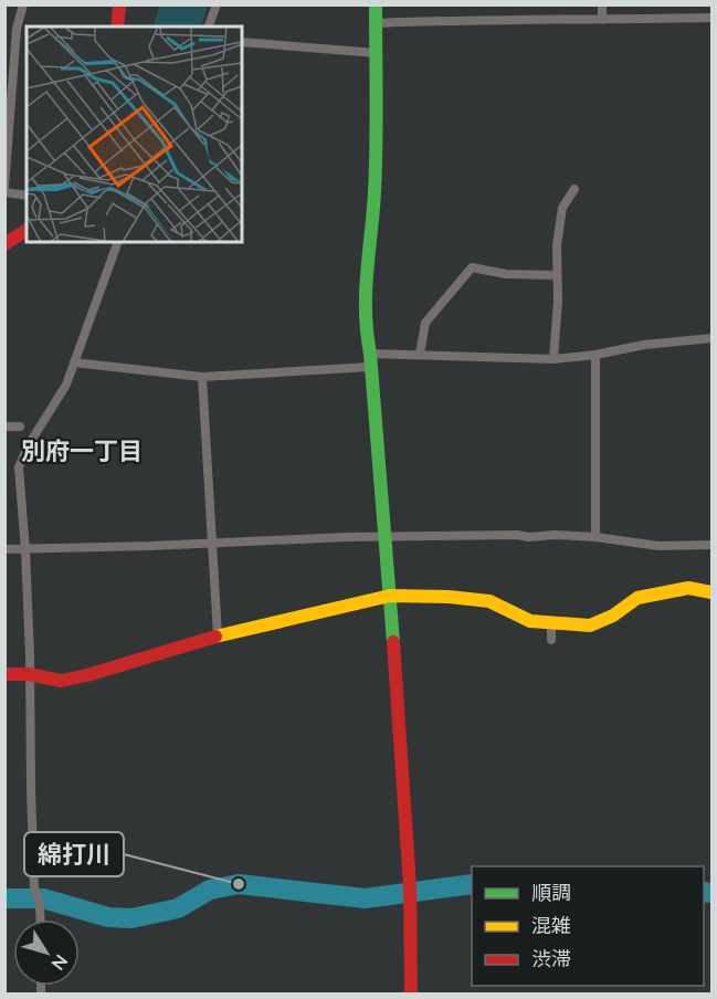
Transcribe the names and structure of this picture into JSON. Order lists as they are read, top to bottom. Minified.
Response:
{"districts":["別府一丁目"],"places":["綿打川"],"legend":["順調","混雑","渋滞"],"north":"bottom right"}
